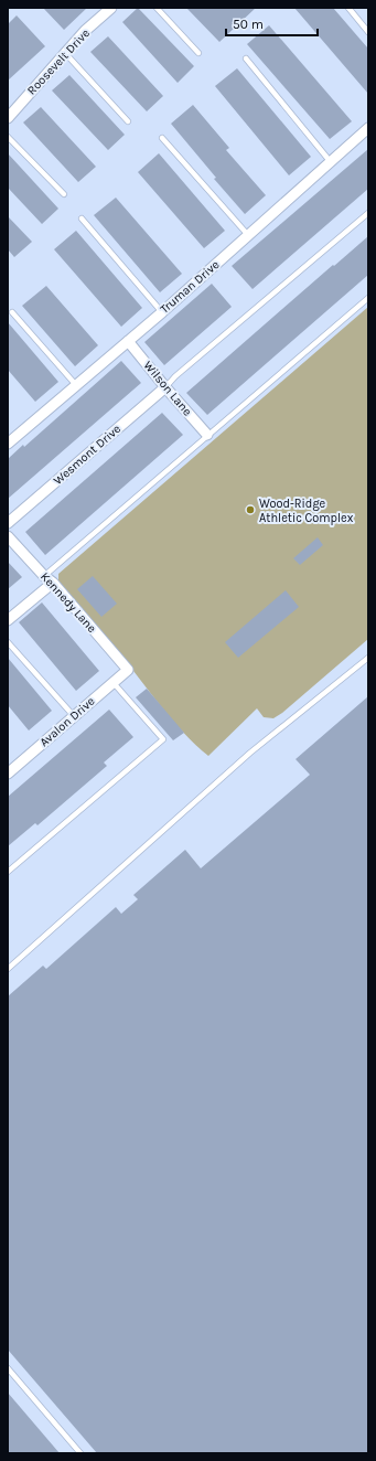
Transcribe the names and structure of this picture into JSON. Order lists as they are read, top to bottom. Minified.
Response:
{"streets":{"street":["Roosevelt Drive","Truman Drive","Wilson Lane","Wesmont Drive","Kennedy Lane","Avalon Drive"]},"crossings":[["Truman Drive","Wilson Lane"],["Wilson Lane","Wesmont Drive"],["Kennedy Lane","Avalon Drive"]],"places":["Wood-Ridge Athletic Complex"],"scale_bar":"50 m"}
